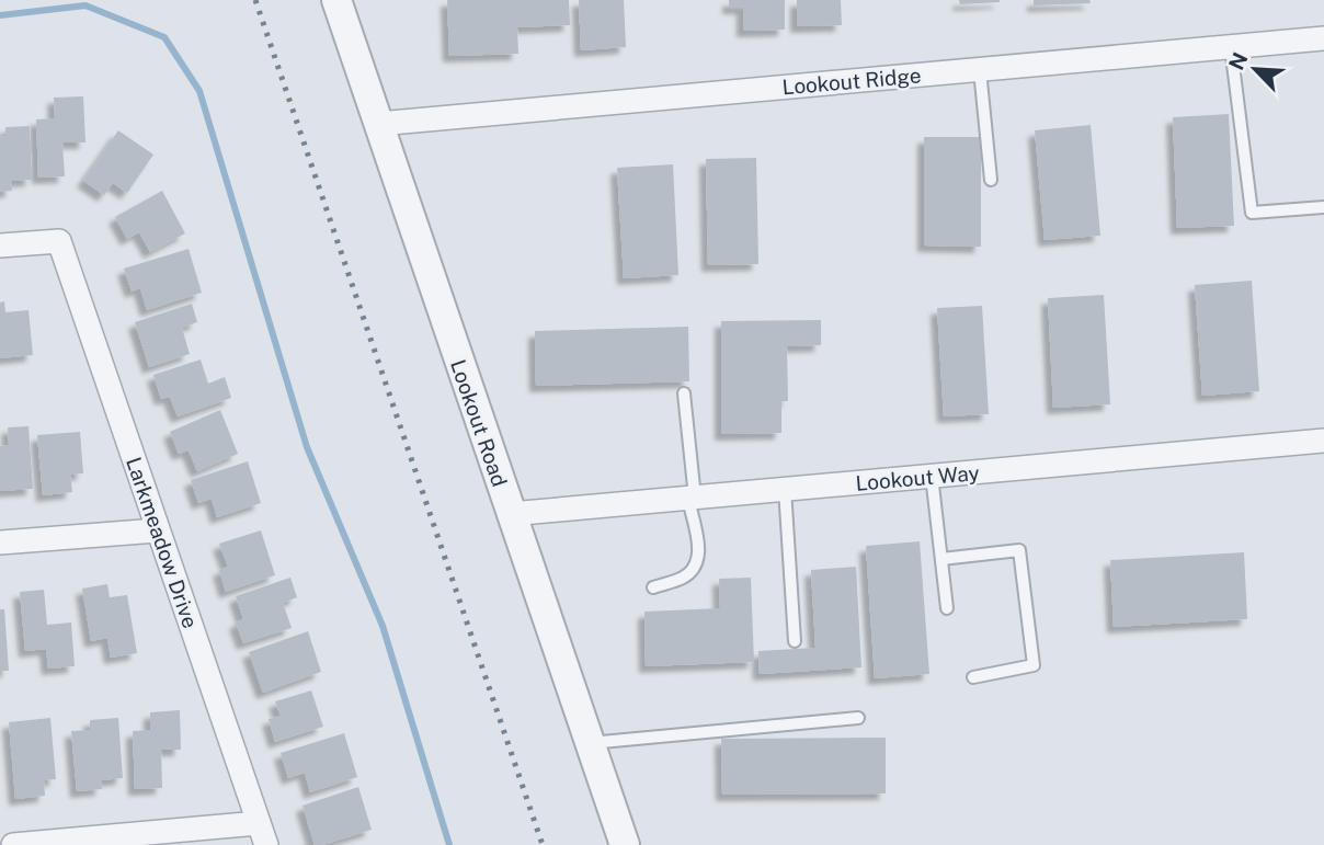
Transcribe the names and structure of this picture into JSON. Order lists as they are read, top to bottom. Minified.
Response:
{"streets":{"street":["Lookout Ridge","Lookout Road","Lookout Way","Larkmeadow Drive"]},"crossings":[["Lookout Ridge","Lookout Road"],["Lookout Road","Lookout Way"]],"north":"top left"}
